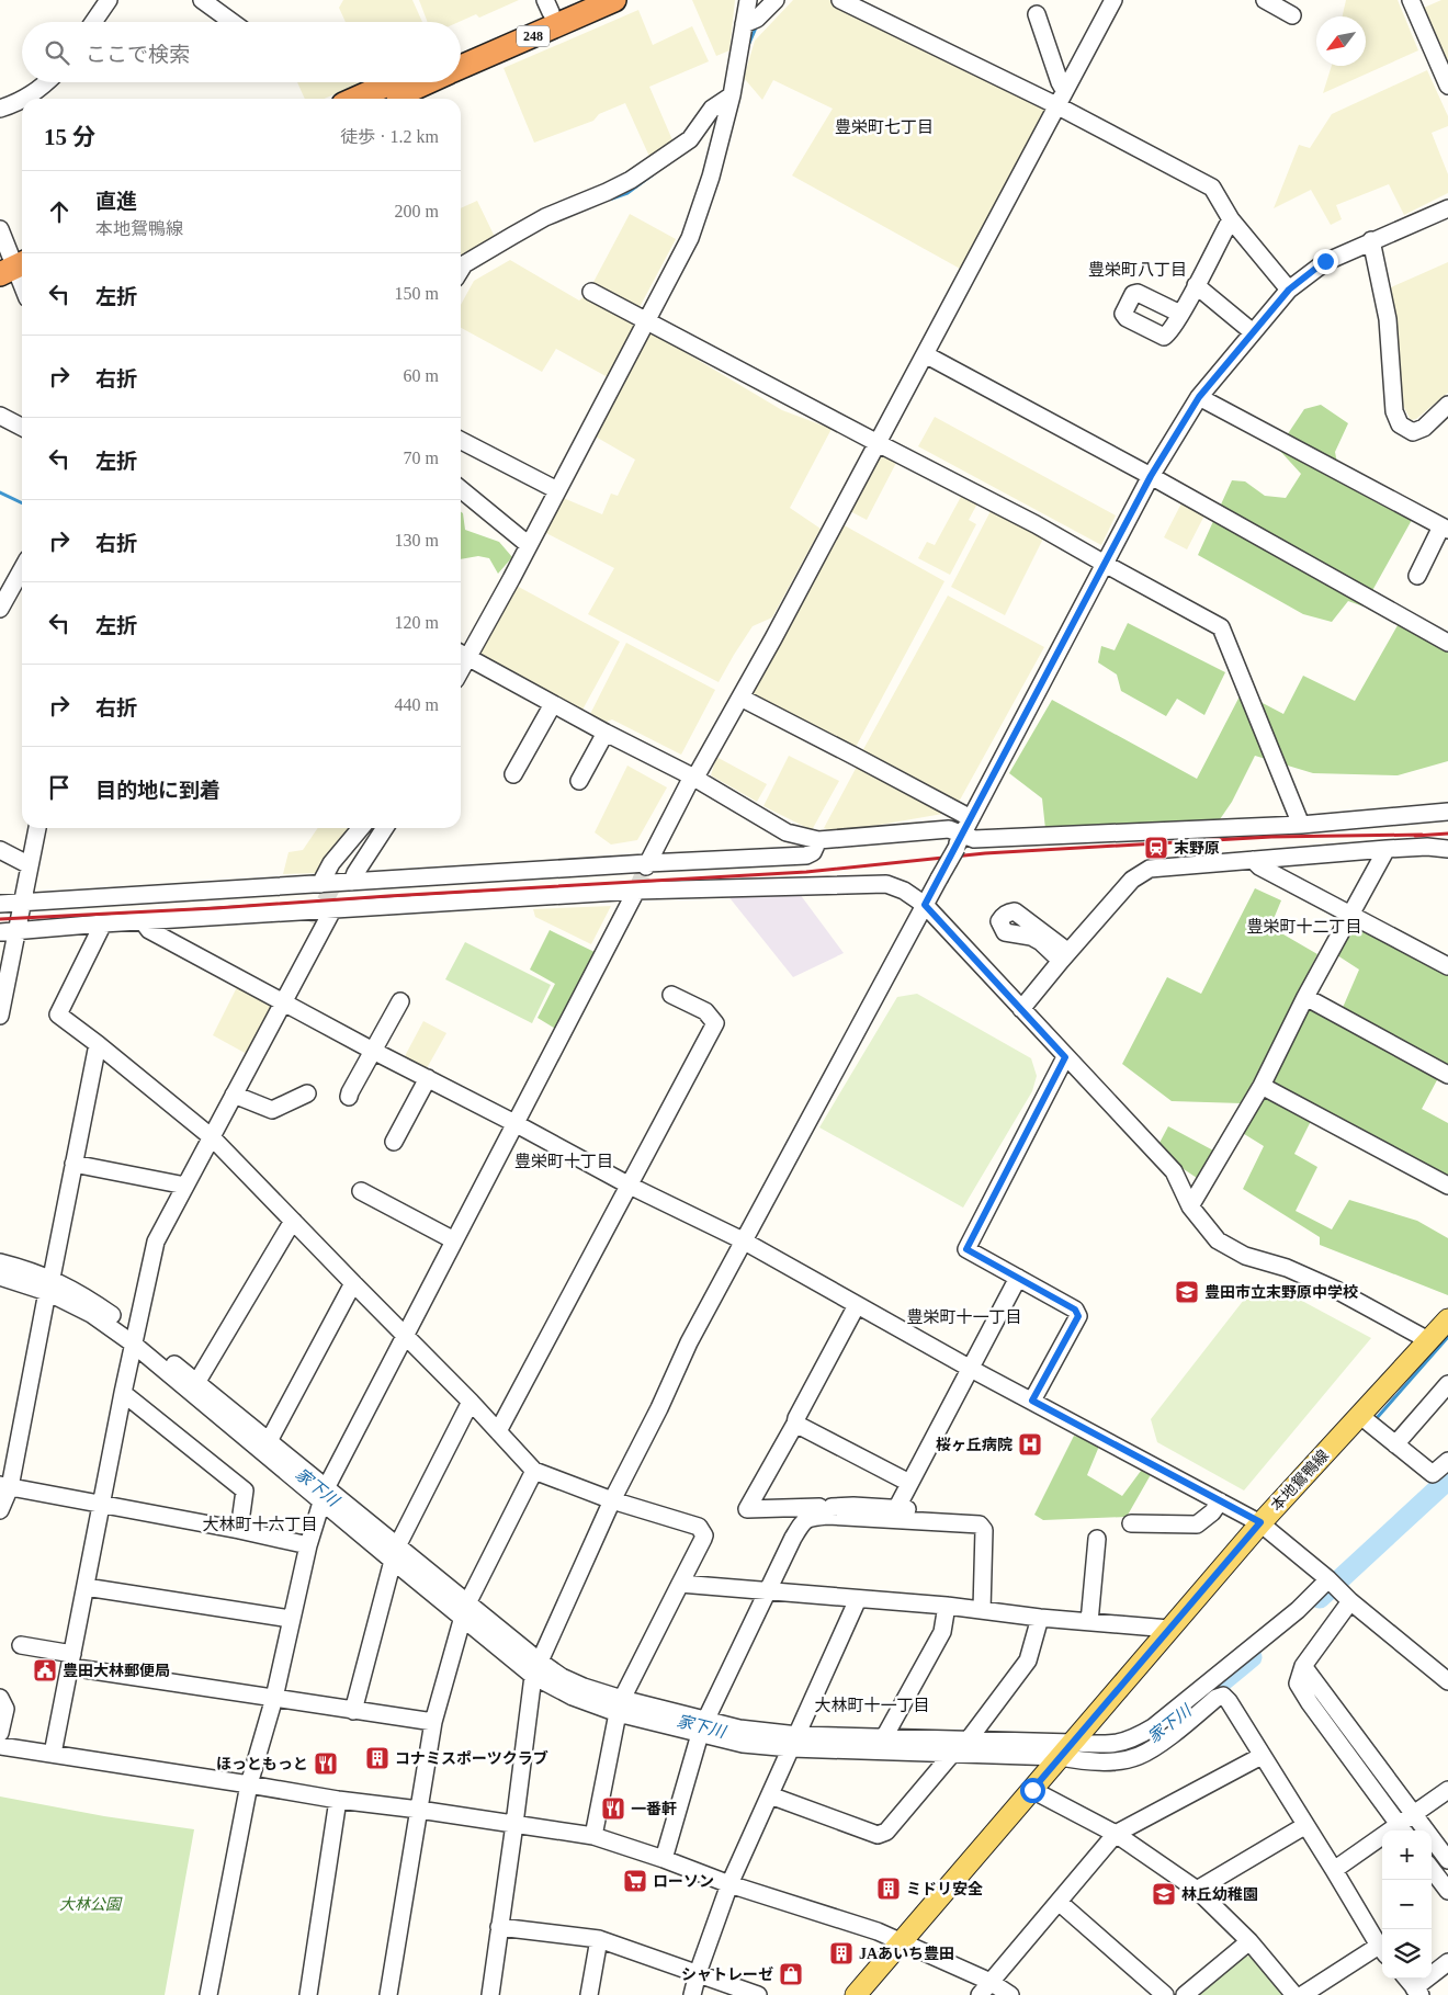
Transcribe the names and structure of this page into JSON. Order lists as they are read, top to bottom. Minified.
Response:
{"streets":{"highway":["248"],"main road":["本地鴛鴨線"]},"districts":["豊栄町七丁目","豊栄町八丁目","豊栄町十二丁目","豊栄町十丁目","豊栄町十一丁目","大林町十六丁目","大林町十一丁目"],"water":["家下川"],"parks":["大林公園"],"places":{"station":["末野原"],"school or university":["豊田市立末野原中学校","林丘幼稚園"],"hospital":["桜ヶ丘病院"],"public building":["豊田大林郵便局"],"building":["コナミスポーツクラブ","ミドリ安全","JAあいち豊田"],"restaurant":["ほっともっと","一番軒"],"supermarket":["ローソン"],"shop":["シャトレーゼ"]},"north":"bottom left","page":{"search":"ここで検索","heading":["15 分","徒歩 · 1.2 km"],"list":[["直進","本地鴛鴨線","200 m"],["左折","150 m"],["右折","60 m"],["左折","70 m"],["右折","130 m"],["左折","120 m"],["右折","440 m"],"目的地に到着"],"map_buttons":["+","−"]}}
